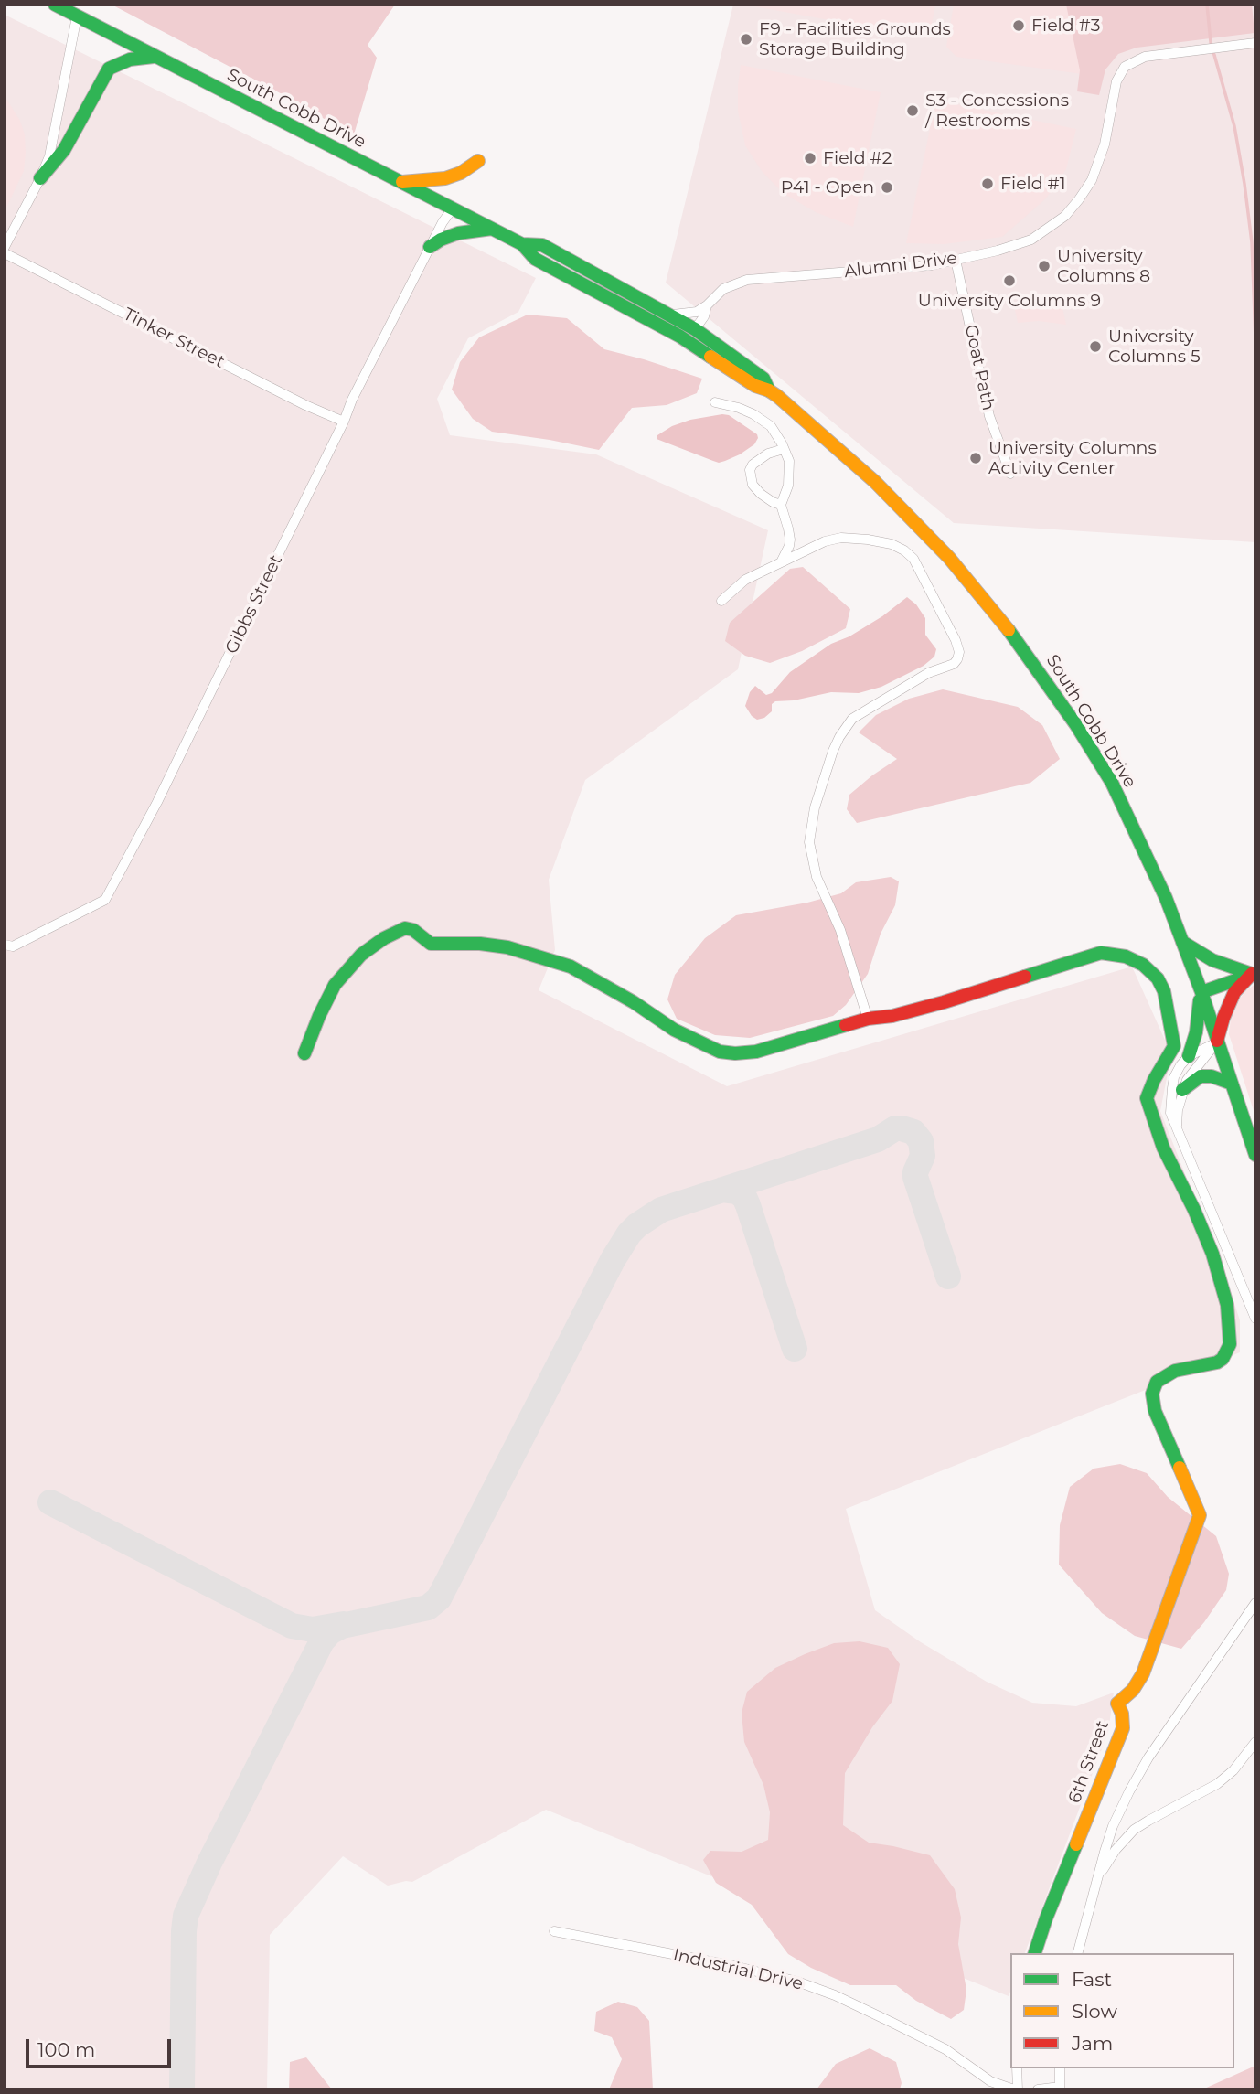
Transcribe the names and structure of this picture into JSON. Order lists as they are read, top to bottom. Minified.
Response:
{"streets":{"main road":["South Cobb Drive","6th Street"],"street":["Alumni Drive","Tinker Street","Goat Path","Gibbs Street","Industrial Drive"]},"crossings":[["South Cobb Drive","Alumni Drive"],["South Cobb Drive","Gibbs Street"],["Alumni Drive","Goat Path"],["Tinker Street","Gibbs Street"]],"places":["Field #3","F9 - Facilities Grounds Storage Building","S3 - Concessions / Restrooms","Field #2","Field #1","P41 - Open","University Columns 8","University Columns 9","University Columns 5","University Columns Activity Center"],"legend":["Fast","Slow","Jam"],"scale_bar":"100 m"}
